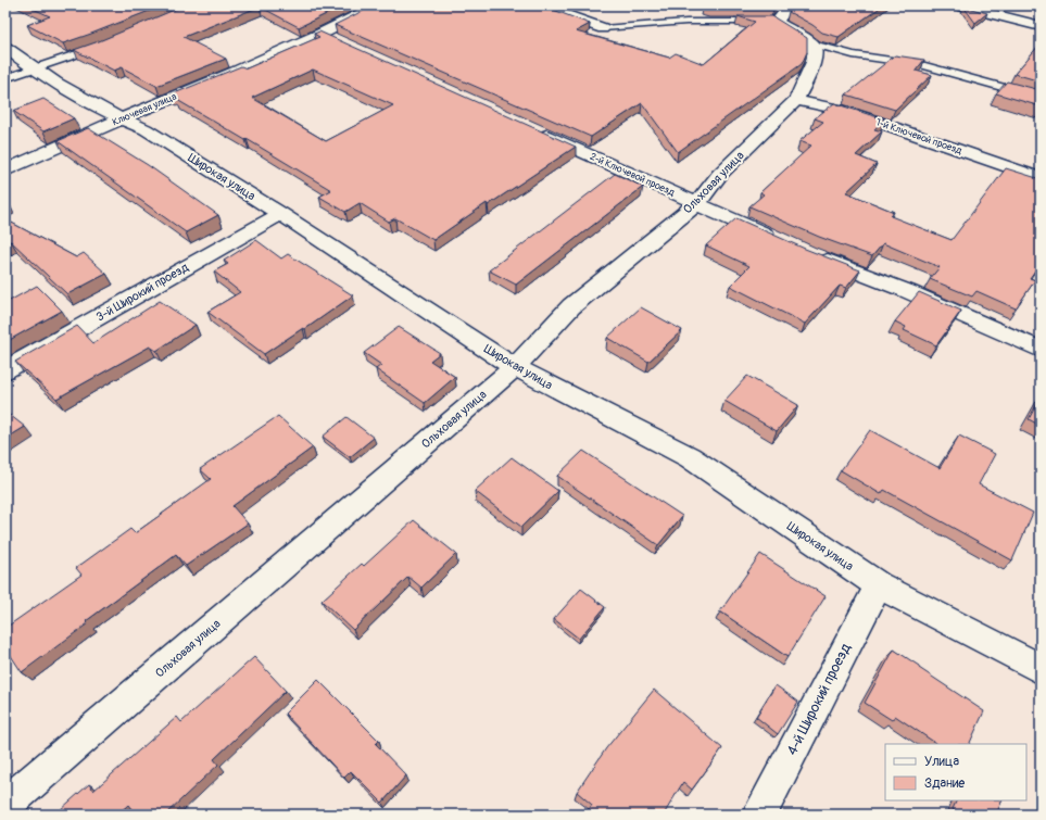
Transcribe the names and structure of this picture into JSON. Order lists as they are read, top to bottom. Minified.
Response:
{"streets":{"street":["Ключевая улица","1-й Ключевой проезд","2-й Ключевой проезд","Широкая улица","Ольховая улица","3-й Широкий проезд","4-й Широкий проезд"]},"crossings":[["Ключевая улица","Широкая улица"],["1-й Ключевой проезд","Ольховая улица"],["2-й Ключевой проезд","Ольховая улица"],["Широкая улица","Ольховая улица"],["Широкая улица","3-й Широкий проезд"],["Широкая улица","4-й Широкий проезд"]],"legend":["Улица","Здание"]}
